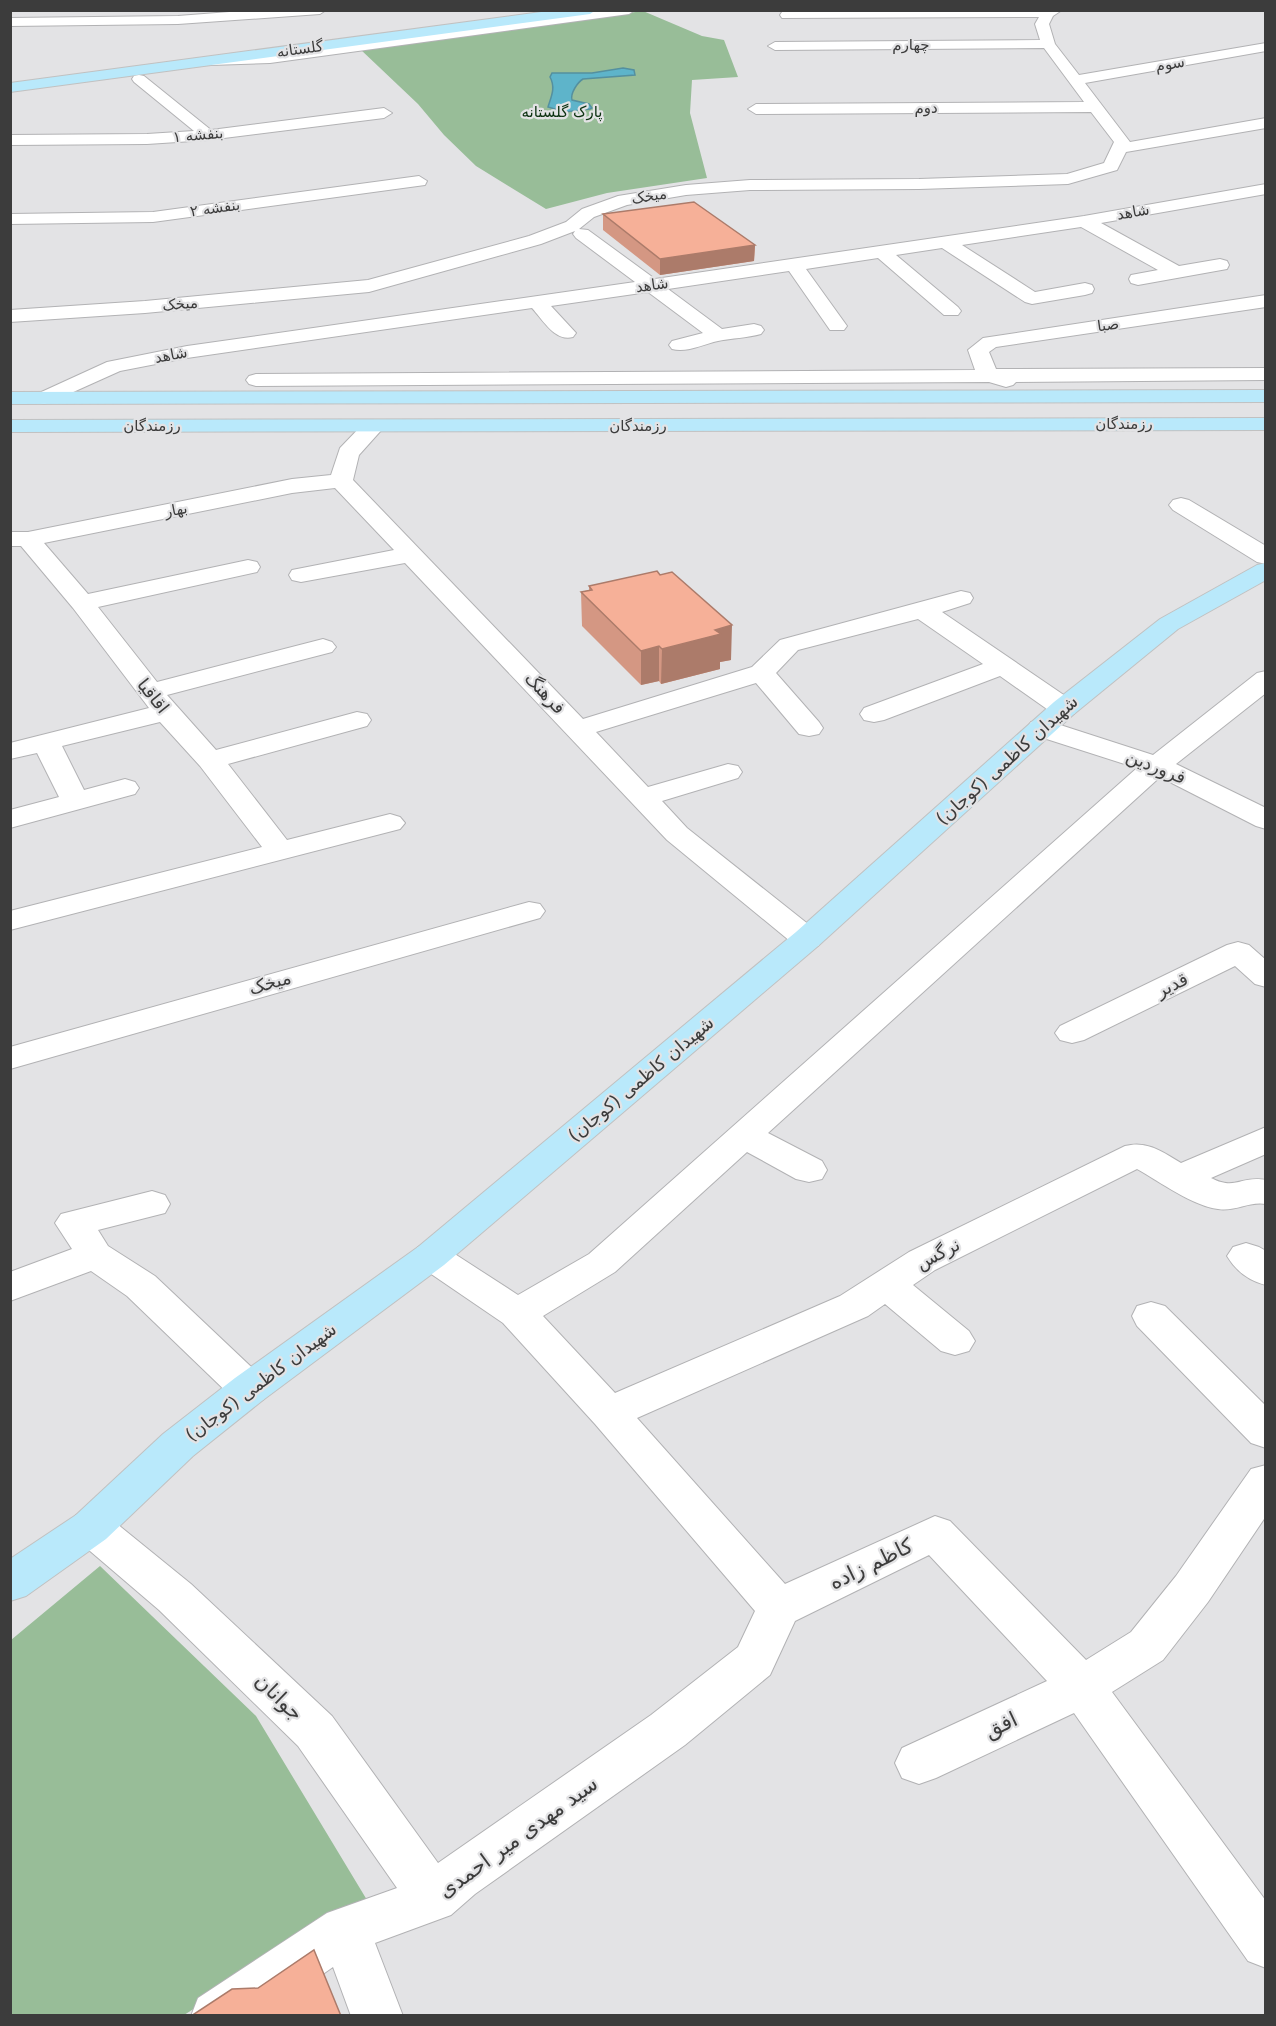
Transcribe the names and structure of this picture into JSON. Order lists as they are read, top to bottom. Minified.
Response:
{"streets":{"main road":["گلستانه","رزمندگان","شهیدان کاظمی (کوجان)"],"street":["چهارم","سوم","دوم","بنفشه ۱","میخک","بنفشه ۲","شاهد","صبا","بهار","فرهنگ","اقاقیا","فروردین","قدیر","نرگس","کاظم زاده","جوانان","افق","سید مهدی میر احمدی"]},"crossings":[["شاهد","رزمندگان"],["بهار","فرهنگ"],["بهار","اقاقیا"],["فرهنگ","شهیدان کاظمی (کوجان)"],["شهیدان کاظمی (کوجان)","فروردین"],["شهیدان کاظمی (کوجان)","جوانان"],["کاظم زاده","افق"],["کاظم زاده","سید مهدی میر احمدی"],["جوانان","سید مهدی میر احمدی"]],"parks":["پارک گلستانه"]}
